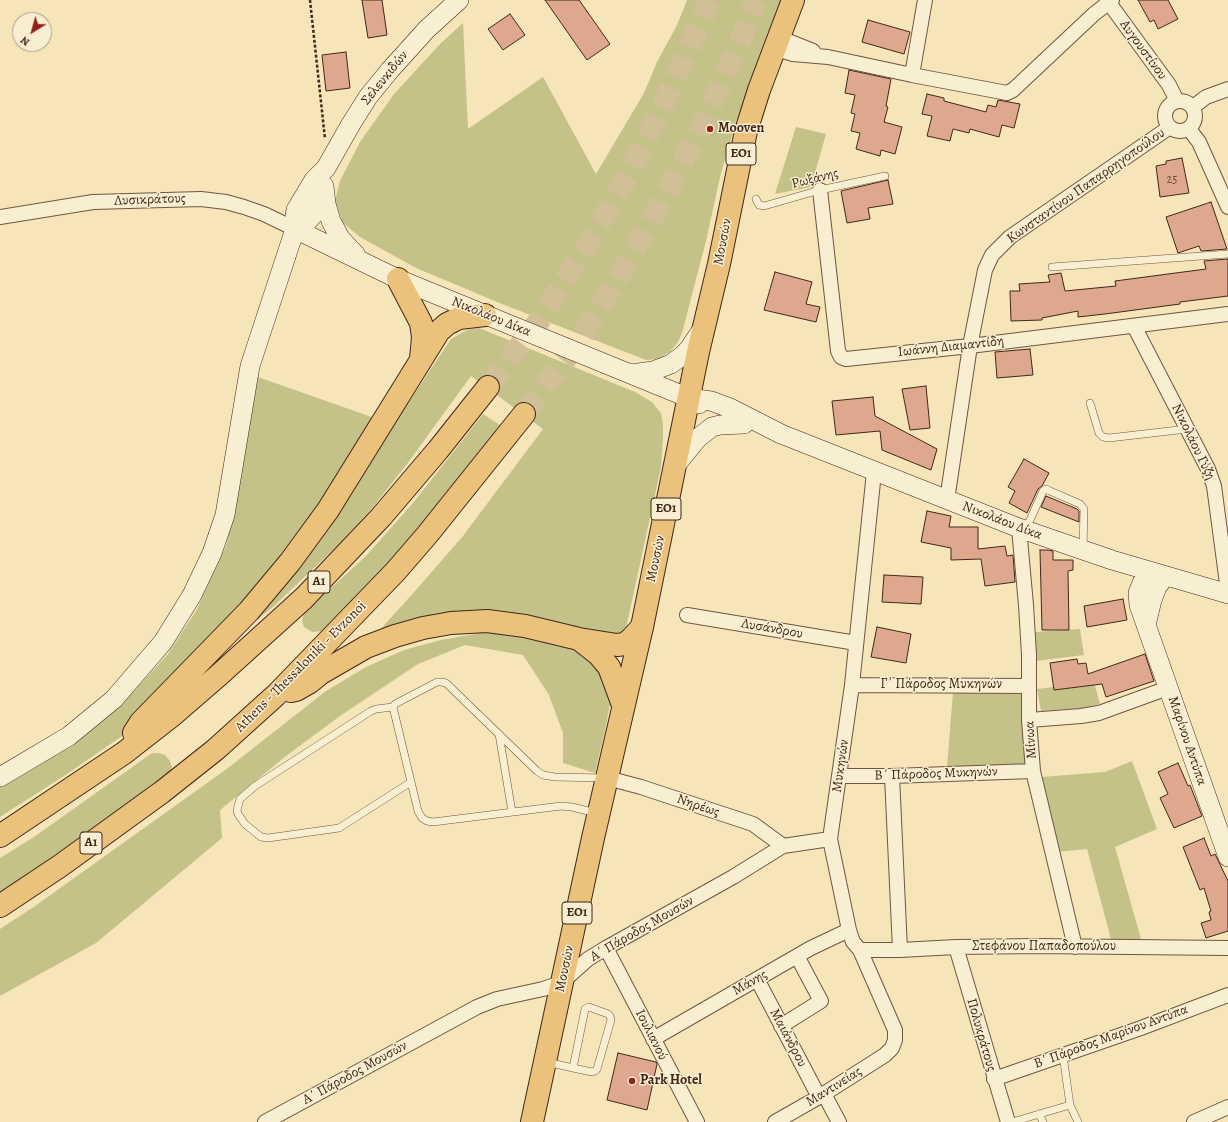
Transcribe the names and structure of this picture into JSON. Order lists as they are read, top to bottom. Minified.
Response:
{"streets":{"main road":["ΕΟ1","Μουσών","Α1","Athens - Thessaloniki - Evzonoi"],"street":["Αυγουστίνου","Σελευκιδών","Κωνσταντίνου Παπαρρηγοπούλου","Λυσικράτους","Νικολάου Δίκα","Ιωάννη Διαμαντίδη","Νικολάου Γύζη","Λυσάνδρου","Γ΄ Πάροδος Μυκηνών","Μίνωα","Μαρίνου Αντύπα","Μυκηνών","Β΄ Πάροδος Μυκηνών","Νηρέως","Α΄ Πάροδος Μουσών","Στεφάνου Παπαδοπούλου","Μάνης","Ιουλιανού","Πολυκράτους","Β΄ Πάροδος Μαρίνου Αντύπα","Μαιάνδρου","Μαντινείας"],"lane":["Ρωξάνης"]},"crossings":[["Αυγουστίνου","Κωνσταντίνου Παπαρρηγοπούλου"],["Σελευκιδών","Λυσικράτους"],["Σελευκιδών","Νικολάου Δίκα"],["Ρωξάνης","Ιωάννη Διαμαντίδη"],["Κωνσταντίνου Παπαρρηγοπούλου","Νικολάου Δίκα"],["Κωνσταντίνου Παπαρρηγοπούλου","Ιωάννη Διαμαντίδη"],["Λυσικράτους","Νικολάου Δίκα"],["Μουσών","Νικολάου Δίκα"],["Μουσών","Νηρέως"],["Μουσών","Α΄ Πάροδος Μουσών"],["Νικολάου Δίκα","Μίνωα"],["Νικολάου Δίκα","Μαρίνου Αντύπα"],["Νικολάου Δίκα","Μυκηνών"],["Ιωάννη Διαμαντίδη","Νικολάου Γύζη"],["Λυσάνδρου","Μυκηνών"],["Γ΄ Πάροδος Μυκηνών","Μίνωα"],["Γ΄ Πάροδος Μυκηνών","Μυκηνών"],["Μίνωα","Β΄ Πάροδος Μυκηνών"],["Μίνωα","Στεφάνου Παπαδοπούλου"],["Μυκηνών","Β΄ Πάροδος Μυκηνών"],["Μυκηνών","Α΄ Πάροδος Μουσών"],["Μυκηνών","Στεφάνου Παπαδοπούλου"],["Μυκηνών","Μάνης"],["Μυκηνών","Μαντινείας"],["Νηρέως","Α΄ Πάροδος Μουσών"],["Α΄ Πάροδος Μουσών","Ιουλιανού"],["Στεφάνου Παπαδοπούλου","Πολυκράτους"],["Μάνης","Ιουλιανού"],["Μάνης","Μαιάνδρου"],["Πολυκράτους","Β΄ Πάροδος Μαρίνου Αντύπα"],["Μαιάνδρου","Μαντινείας"]],"places":["Mooven","Park Hotel"],"house_numbers":["25"],"north":"bottom left"}
